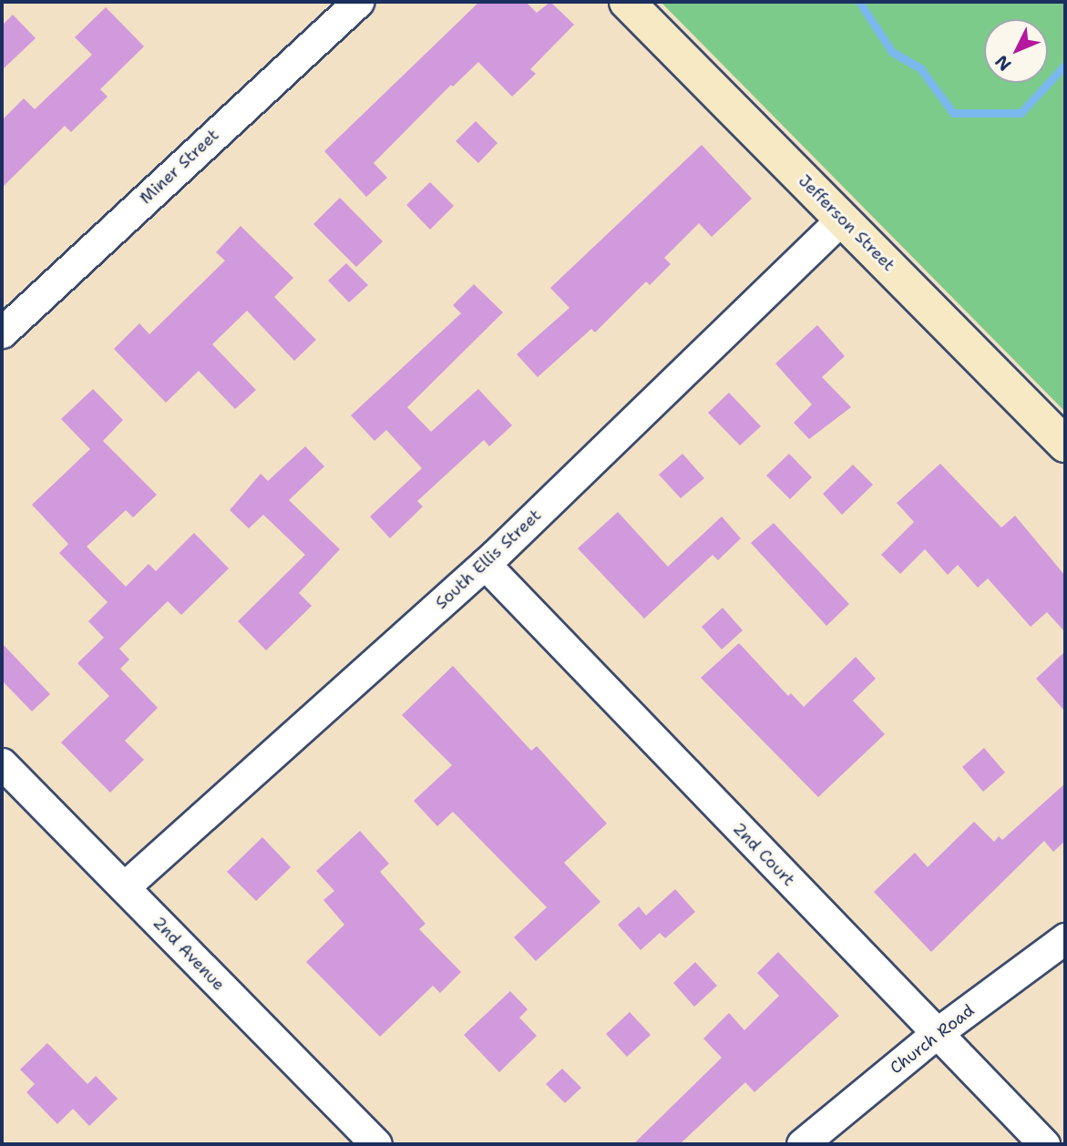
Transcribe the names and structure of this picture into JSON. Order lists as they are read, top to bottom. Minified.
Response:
{"streets":{"street":["Miner Street","Jefferson Street","South Ellis Street","2nd Court","2nd Avenue","Church Road"]},"crossings":[["Jefferson Street","South Ellis Street"],["South Ellis Street","2nd Court"],["South Ellis Street","2nd Avenue"],["2nd Court","Church Road"]],"north":"bottom left"}
